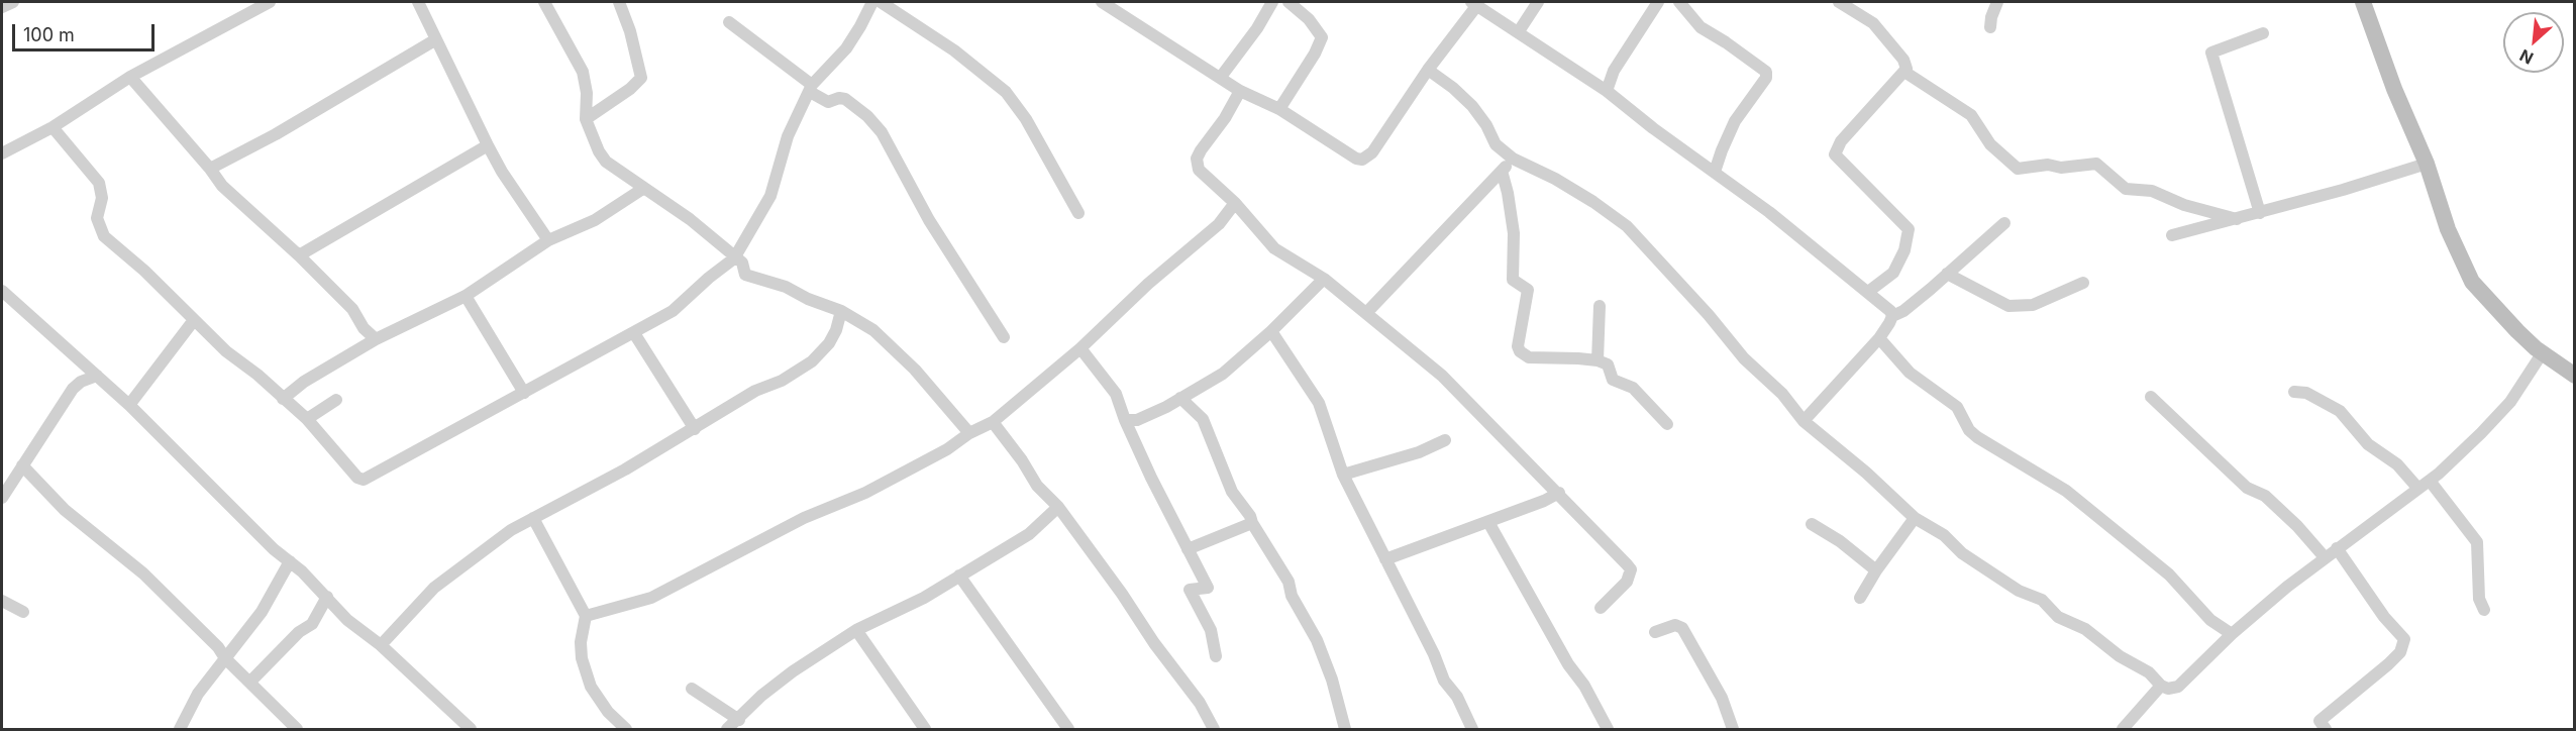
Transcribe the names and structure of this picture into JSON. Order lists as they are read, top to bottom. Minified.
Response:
{"scale_bar":"100 m","north":"bottom left"}
